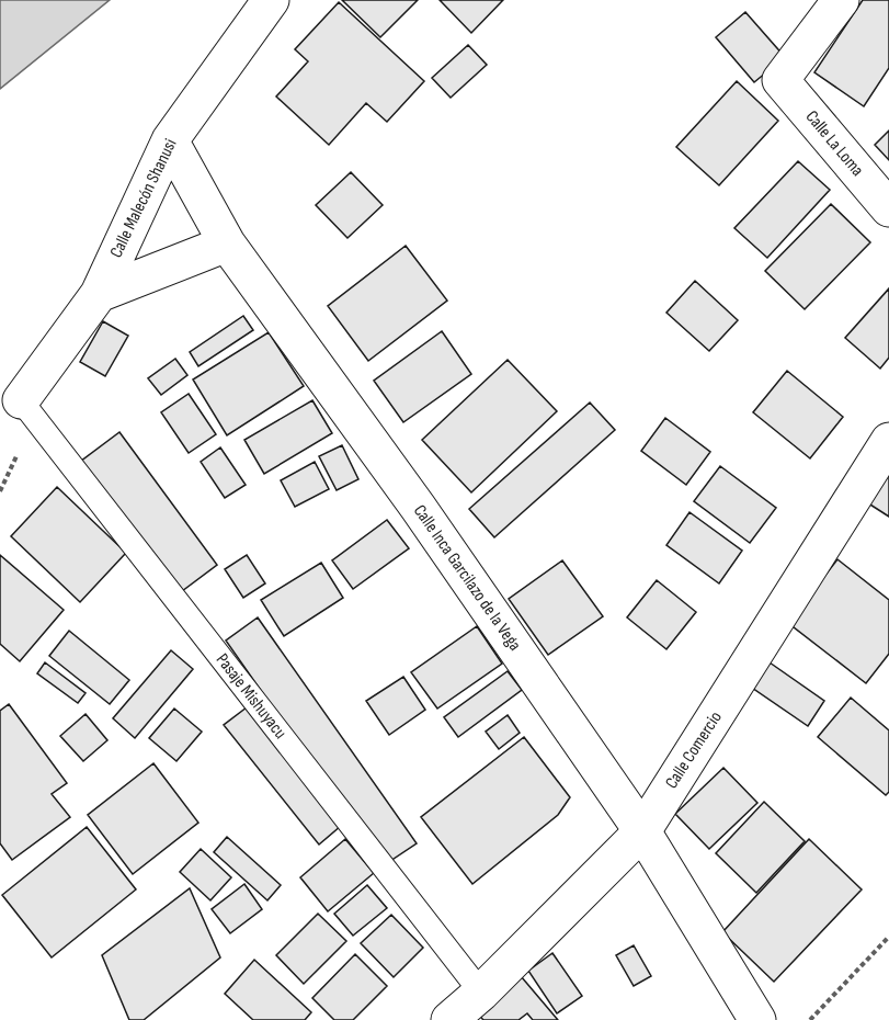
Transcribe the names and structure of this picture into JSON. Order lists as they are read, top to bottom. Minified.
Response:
{"streets":{"street":["Calle La Loma","Calle Malecón Shanusi","Calle Inca Garcilazo de la Vega","Calle Comercio"],"lane":["Pasaje Mishuyacu"]},"crossings":[["Calle Malecón Shanusi","Calle Inca Garcilazo de la Vega"],["Calle Malecón Shanusi","Pasaje Mishuyacu"],["Calle Inca Garcilazo de la Vega","Calle Comercio"],["Pasaje Mishuyacu","Calle Comercio"]]}
